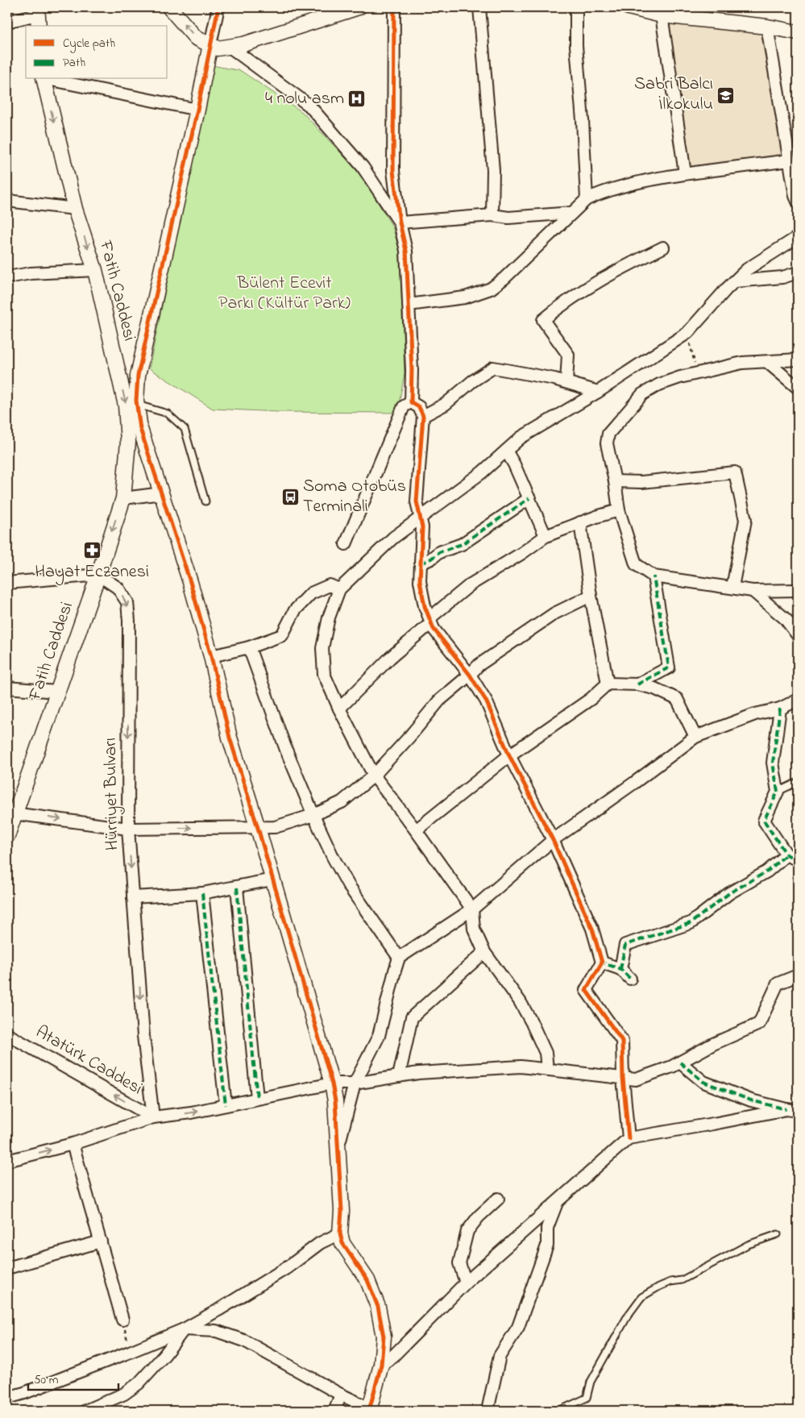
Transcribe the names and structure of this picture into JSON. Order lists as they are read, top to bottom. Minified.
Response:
{"streets":{"street":["Fatih Caddesi","Hürriyet Bulvarı","Atatürk Caddesi"]},"crossings":[["Fatih Caddesi","Hürriyet Bulvarı"],["Hürriyet Bulvarı","Atatürk Caddesi"]],"one_way":["Atatürk Caddesi"],"parks":["Bülent Ecevit Parkı (Kültür Park)"],"places":{"school or university":["Sabri Balcı İlkokulu"],"hospital":["4 nolu asm"],"bus stop":["Soma Otobüs Terminali"],"pharmacy":["Hayat Eczanesi"]},"legend":["Cycle path","Path"],"scale_bar":"50 m"}
